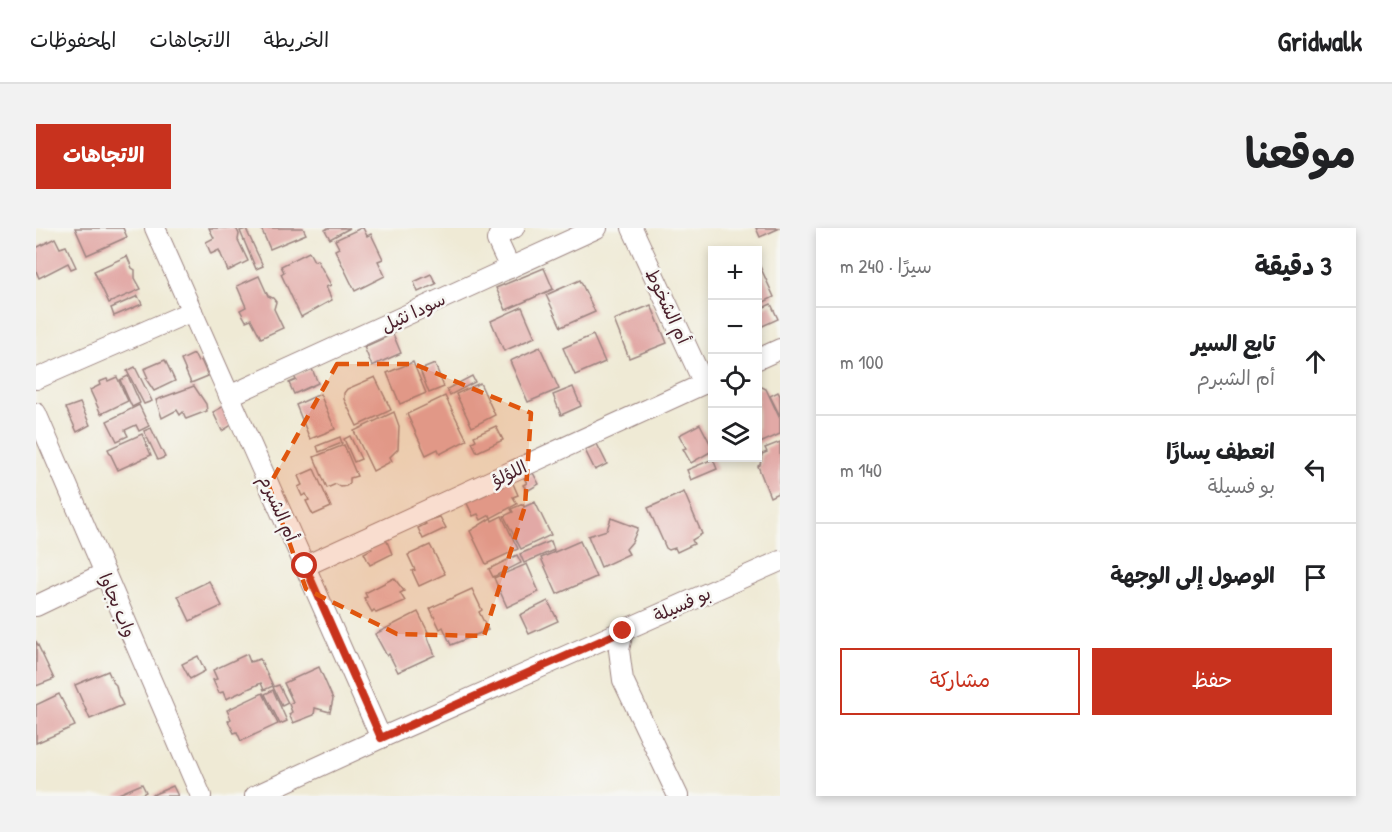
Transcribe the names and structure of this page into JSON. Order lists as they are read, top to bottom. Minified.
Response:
{"streets":{"street":["أم الشخوط","سودا نثيل","اللؤلؤ","أم الشبرم","بو فسيلة","واب بجاوا"]},"crossings":[["أم الشخوط","اللؤلؤ"],["سودا نثيل","أم الشبرم"],["اللؤلؤ","أم الشبرم"],["أم الشبرم","بو فسيلة"]],"page":{"header":"Gridwalk","nav":["الخريطة","الاتجاهات","المحفوظات"],"title":"موقعنا","buttons":["الاتجاهات",["حفظ","مشاركة"]],"heading":["3 دقيقة","سيرًا · 240 m"],"map_buttons":["+","−"],"list":[["تابع السير","أم الشبرم","100 m"],["انعطف يسارًا","بو فسيلة","140 m"],"الوصول إلى الوجهة"]}}
